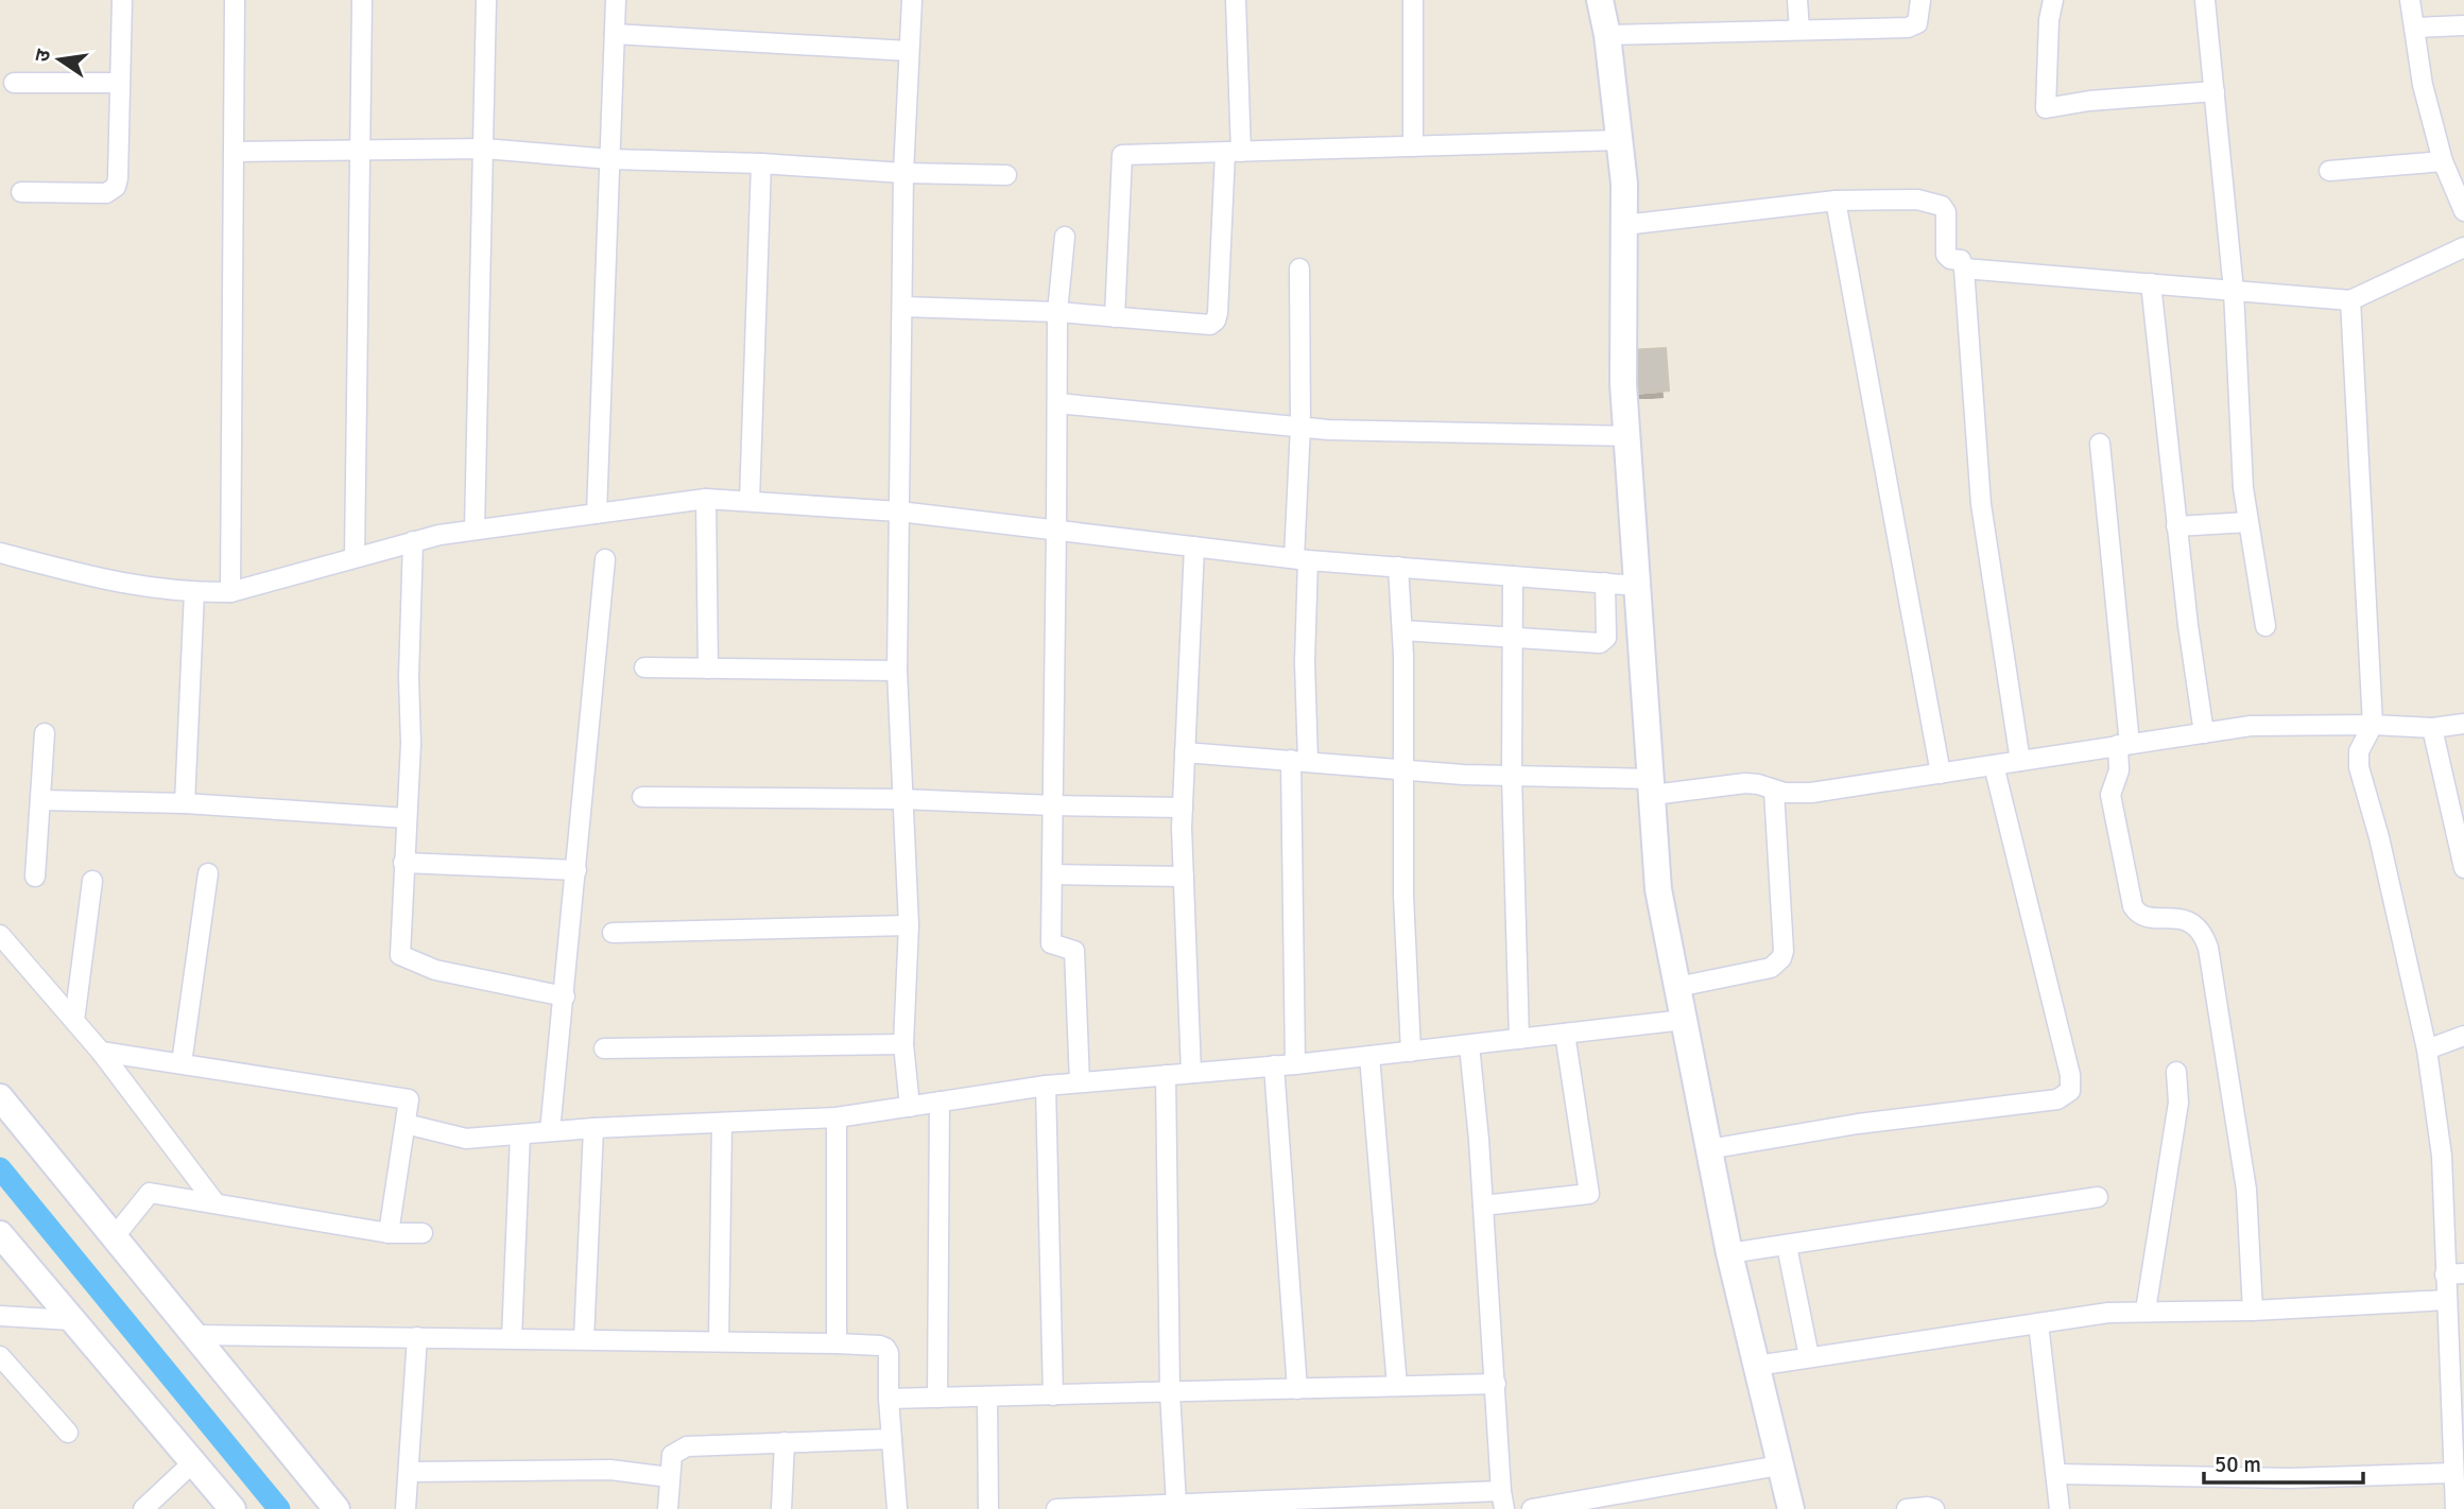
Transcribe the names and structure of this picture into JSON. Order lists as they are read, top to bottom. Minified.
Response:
{"scale_bar":"50 m","north":"left"}
